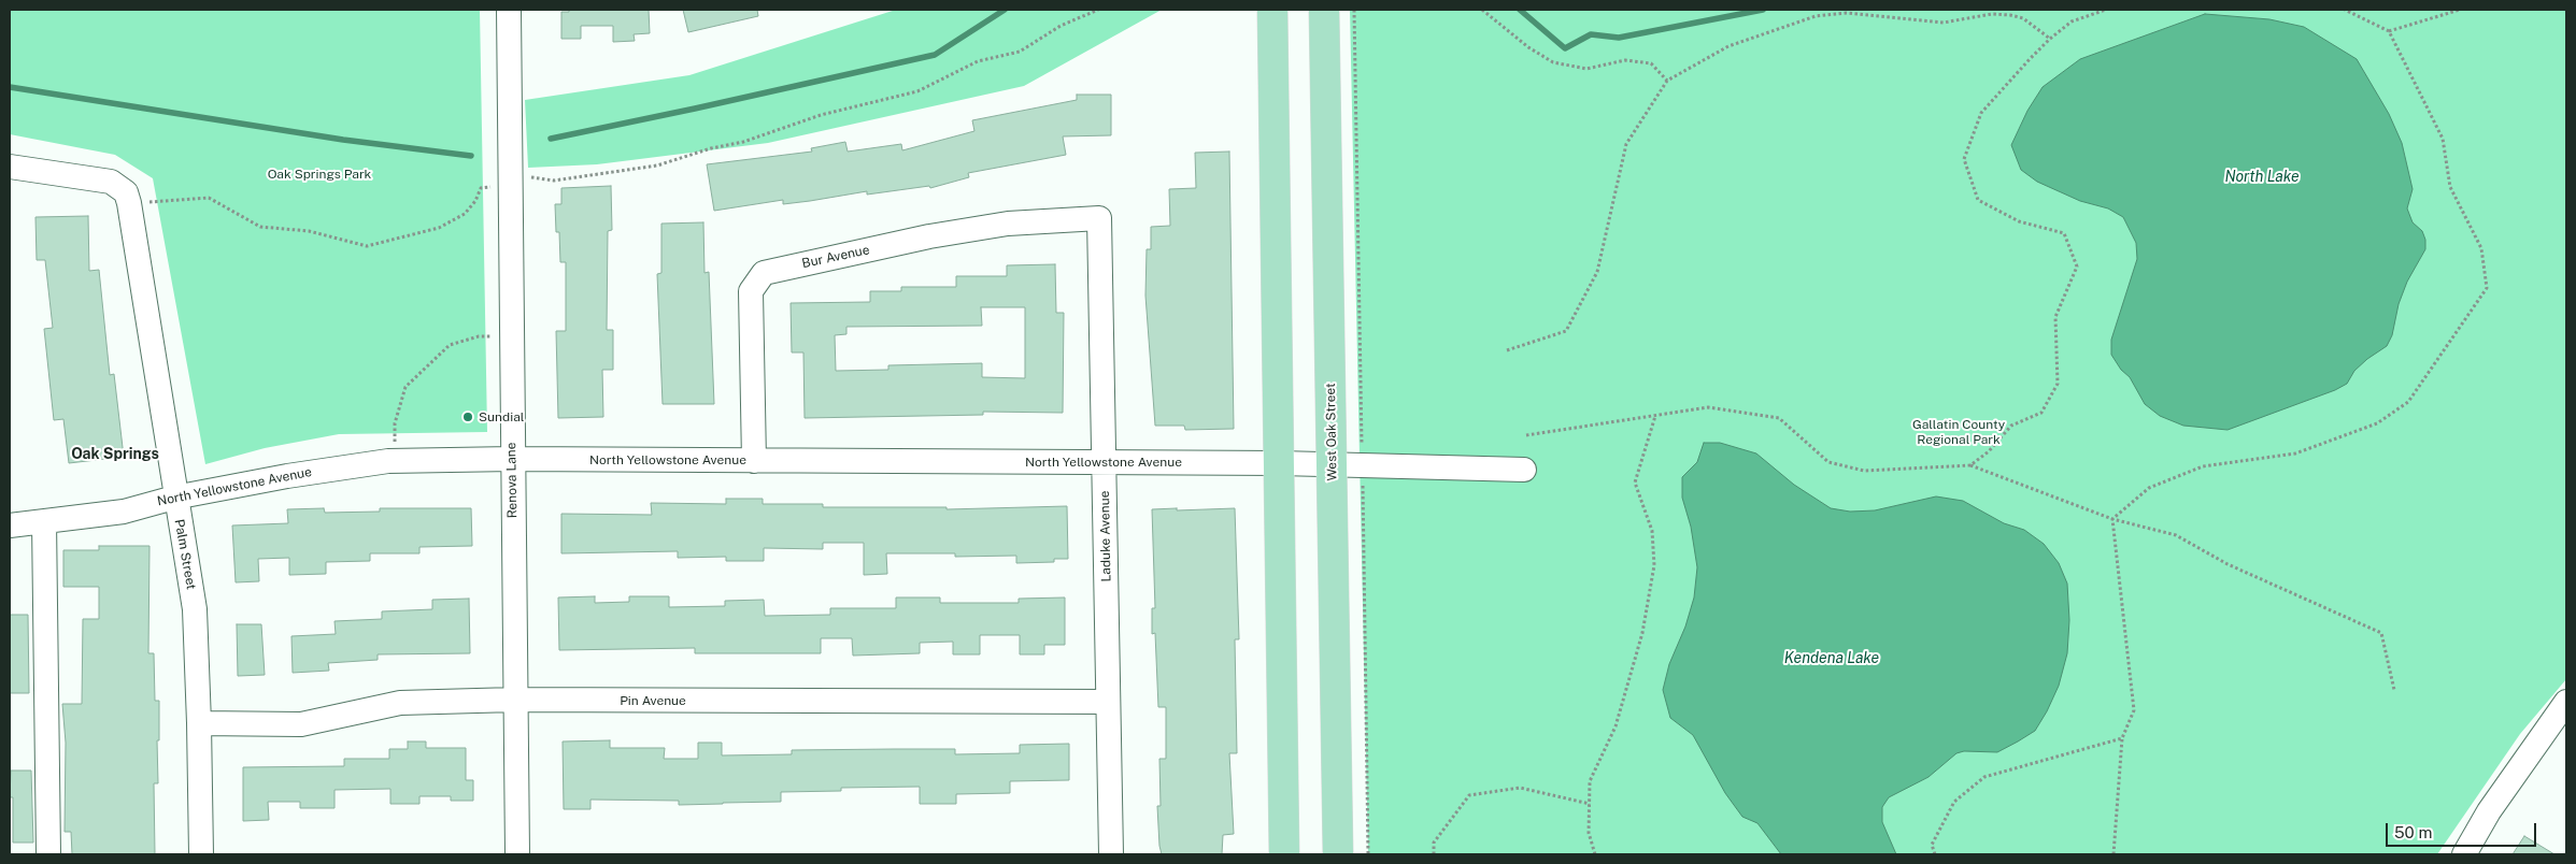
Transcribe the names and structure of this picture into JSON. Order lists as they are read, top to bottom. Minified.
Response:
{"streets":{"main road":["West Oak Street"],"street":["Bur Avenue","North Yellowstone Avenue","Renova Lane","Laduke Avenue","Palm Street","Pin Avenue"]},"crossings":[["Bur Avenue","North Yellowstone Avenue"],["Bur Avenue","Laduke Avenue"],["West Oak Street","North Yellowstone Avenue"],["North Yellowstone Avenue","Renova Lane"],["North Yellowstone Avenue","Laduke Avenue"],["North Yellowstone Avenue","Palm Street"],["Renova Lane","Pin Avenue"],["Laduke Avenue","Pin Avenue"],["Palm Street","Pin Avenue"]],"districts":["Oak Springs"],"water":["North Lake","Kendena Lake"],"parks":["Oak Springs Park","Gallatin County Regional Park"],"places":["Sundial"],"scale_bar":"50 m"}
